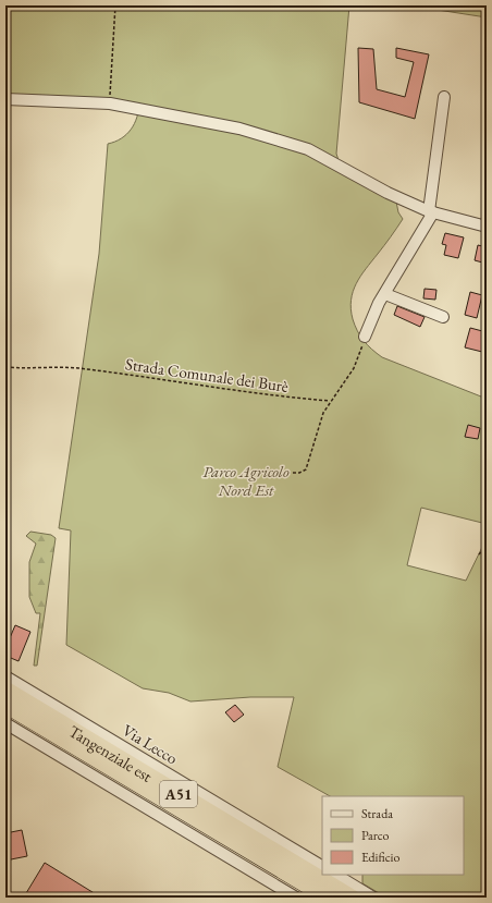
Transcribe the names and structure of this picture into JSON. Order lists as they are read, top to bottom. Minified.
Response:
{"streets":{"highway":["Tangenziale est","A51"],"street":["Via Lecco"],"path":["Strada Comunale dei Burè"]},"parks":["Parco Agricolo Nord Est"],"legend":["Strada","Parco","Edificio"]}
